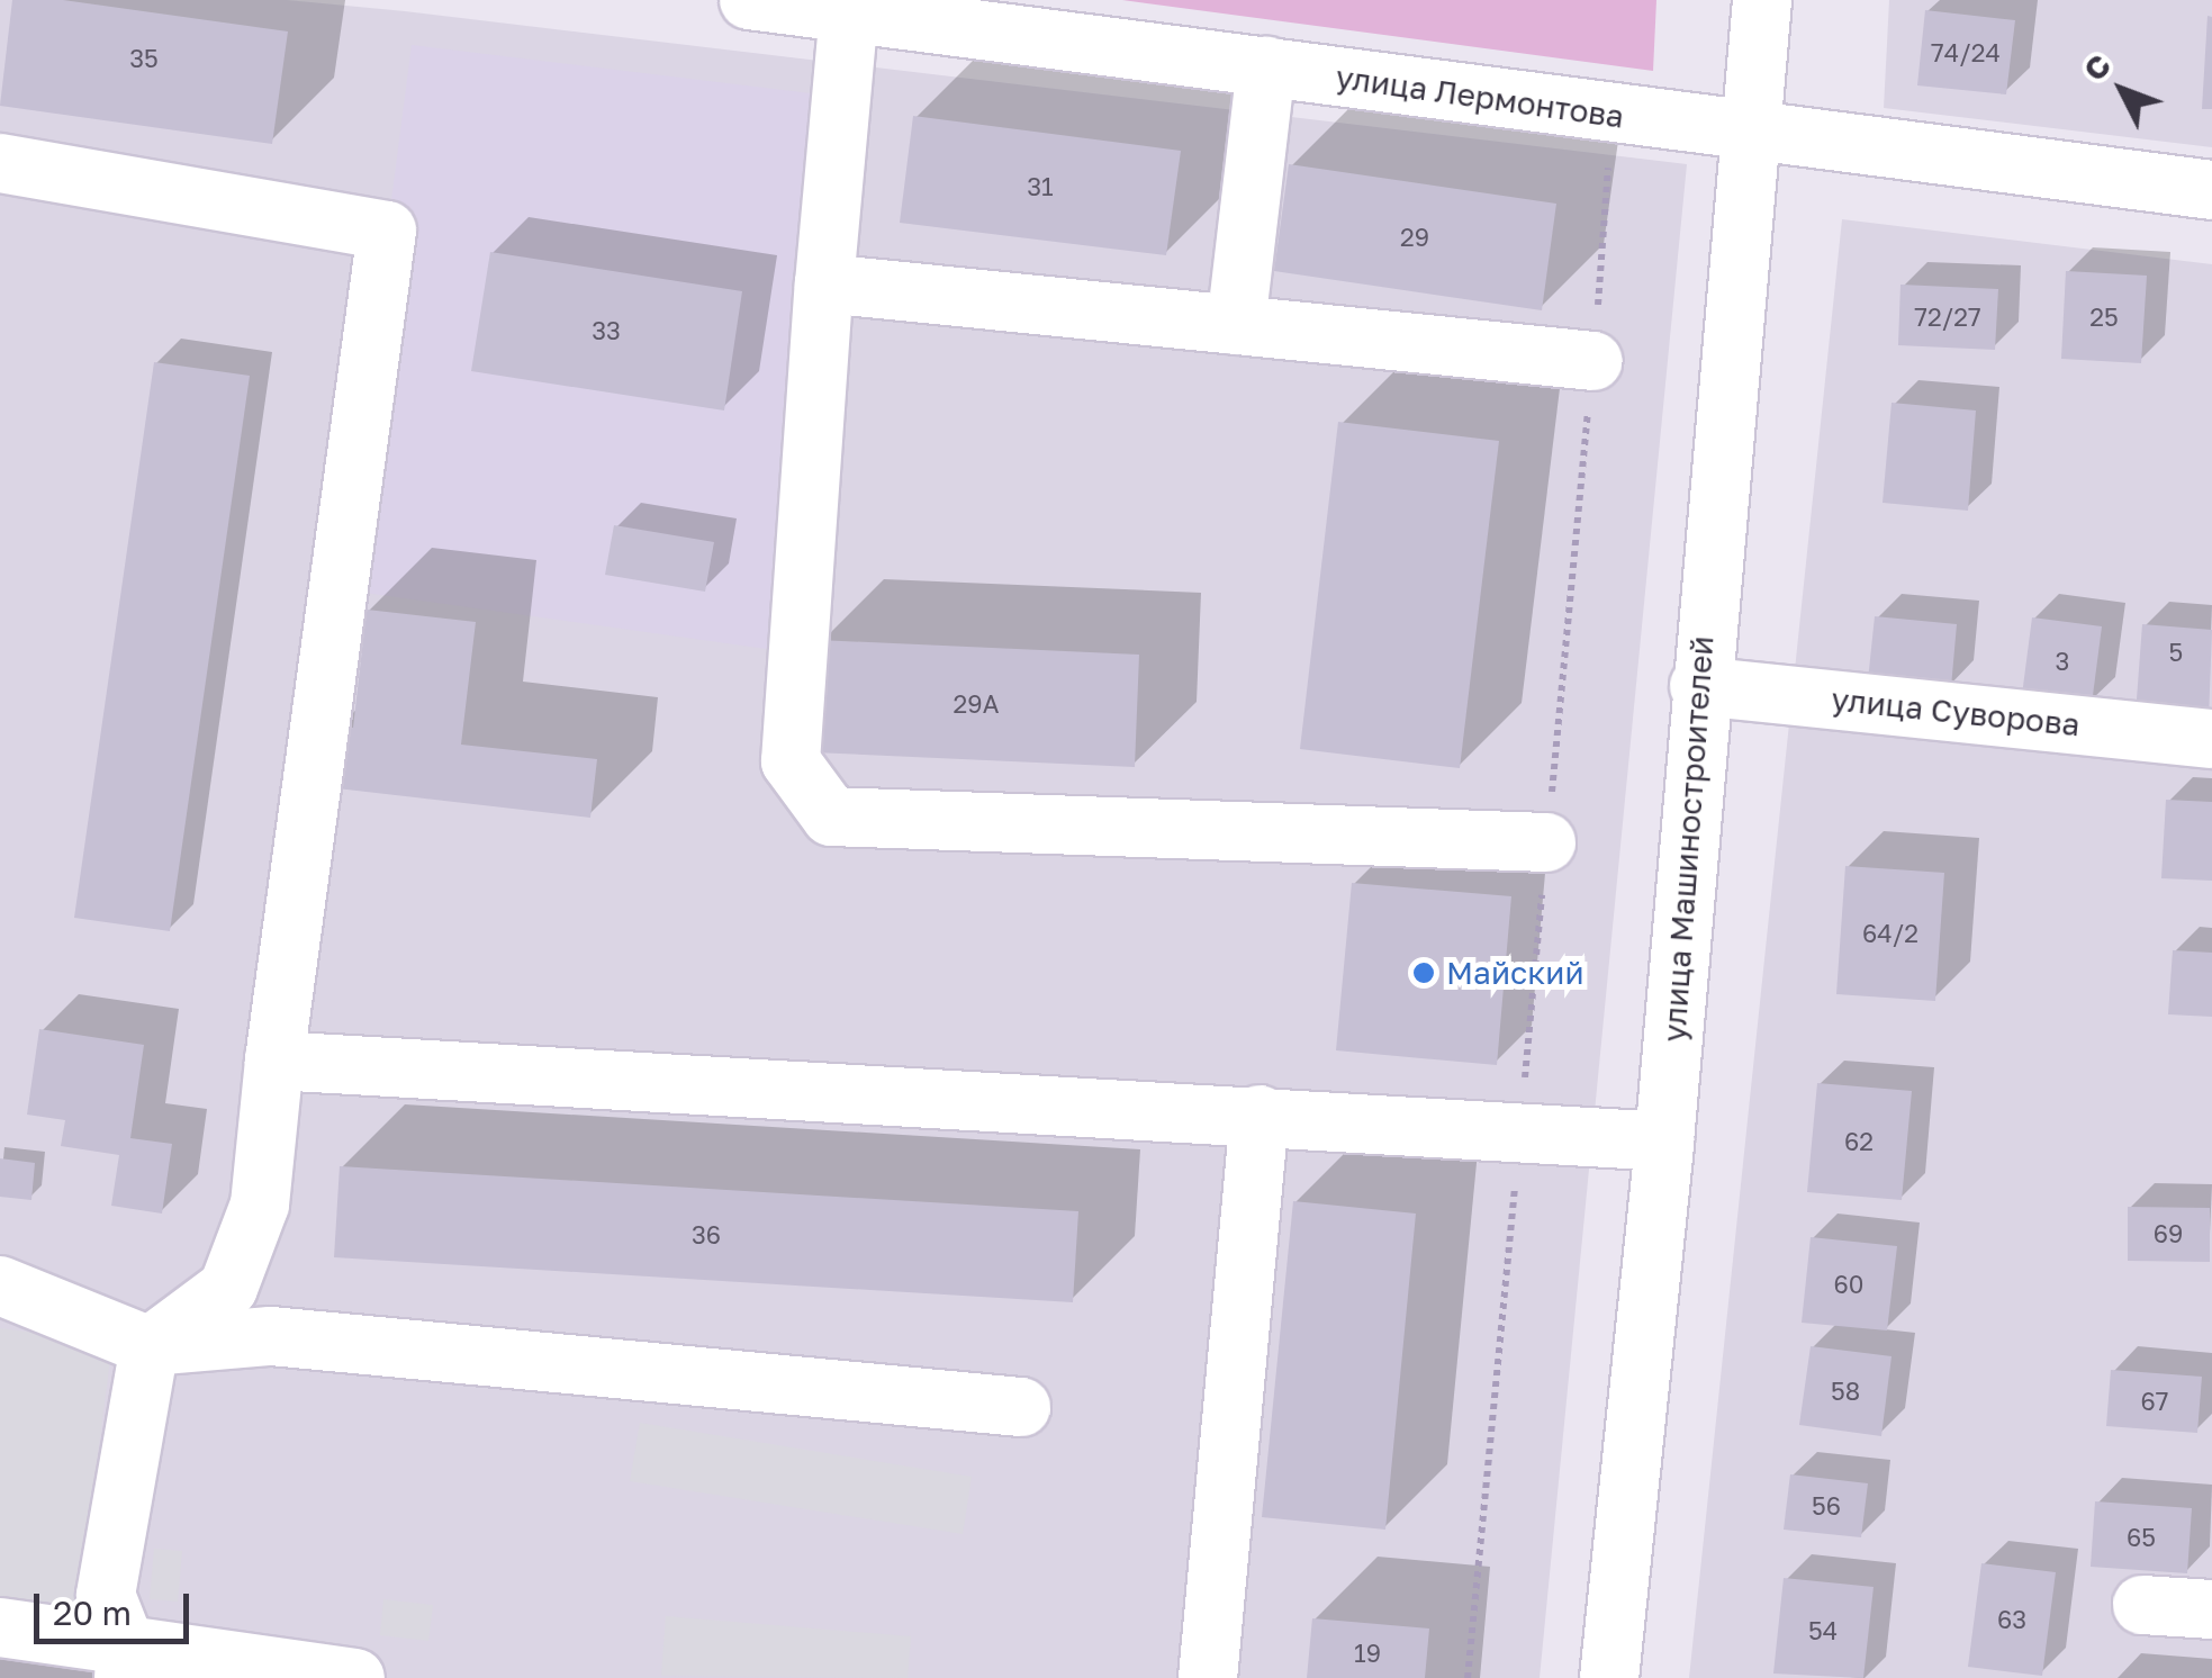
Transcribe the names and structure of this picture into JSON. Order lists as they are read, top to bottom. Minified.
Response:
{"streets":{"street":["улица Лермонтова","улица Суворова","улица Машиностроителей"]},"crossings":[["улица Лермонтова","улица Машиностроителей"],["улица Суворова","улица Машиностроителей"]],"places":["Майский"],"house_numbers":["74/24","35","31","29","72/27","25","33","5","3","29А","64/2","62","69","36","60","58","67","56","65","63","54","19"],"scale_bar":"20 m","north":"top left"}
